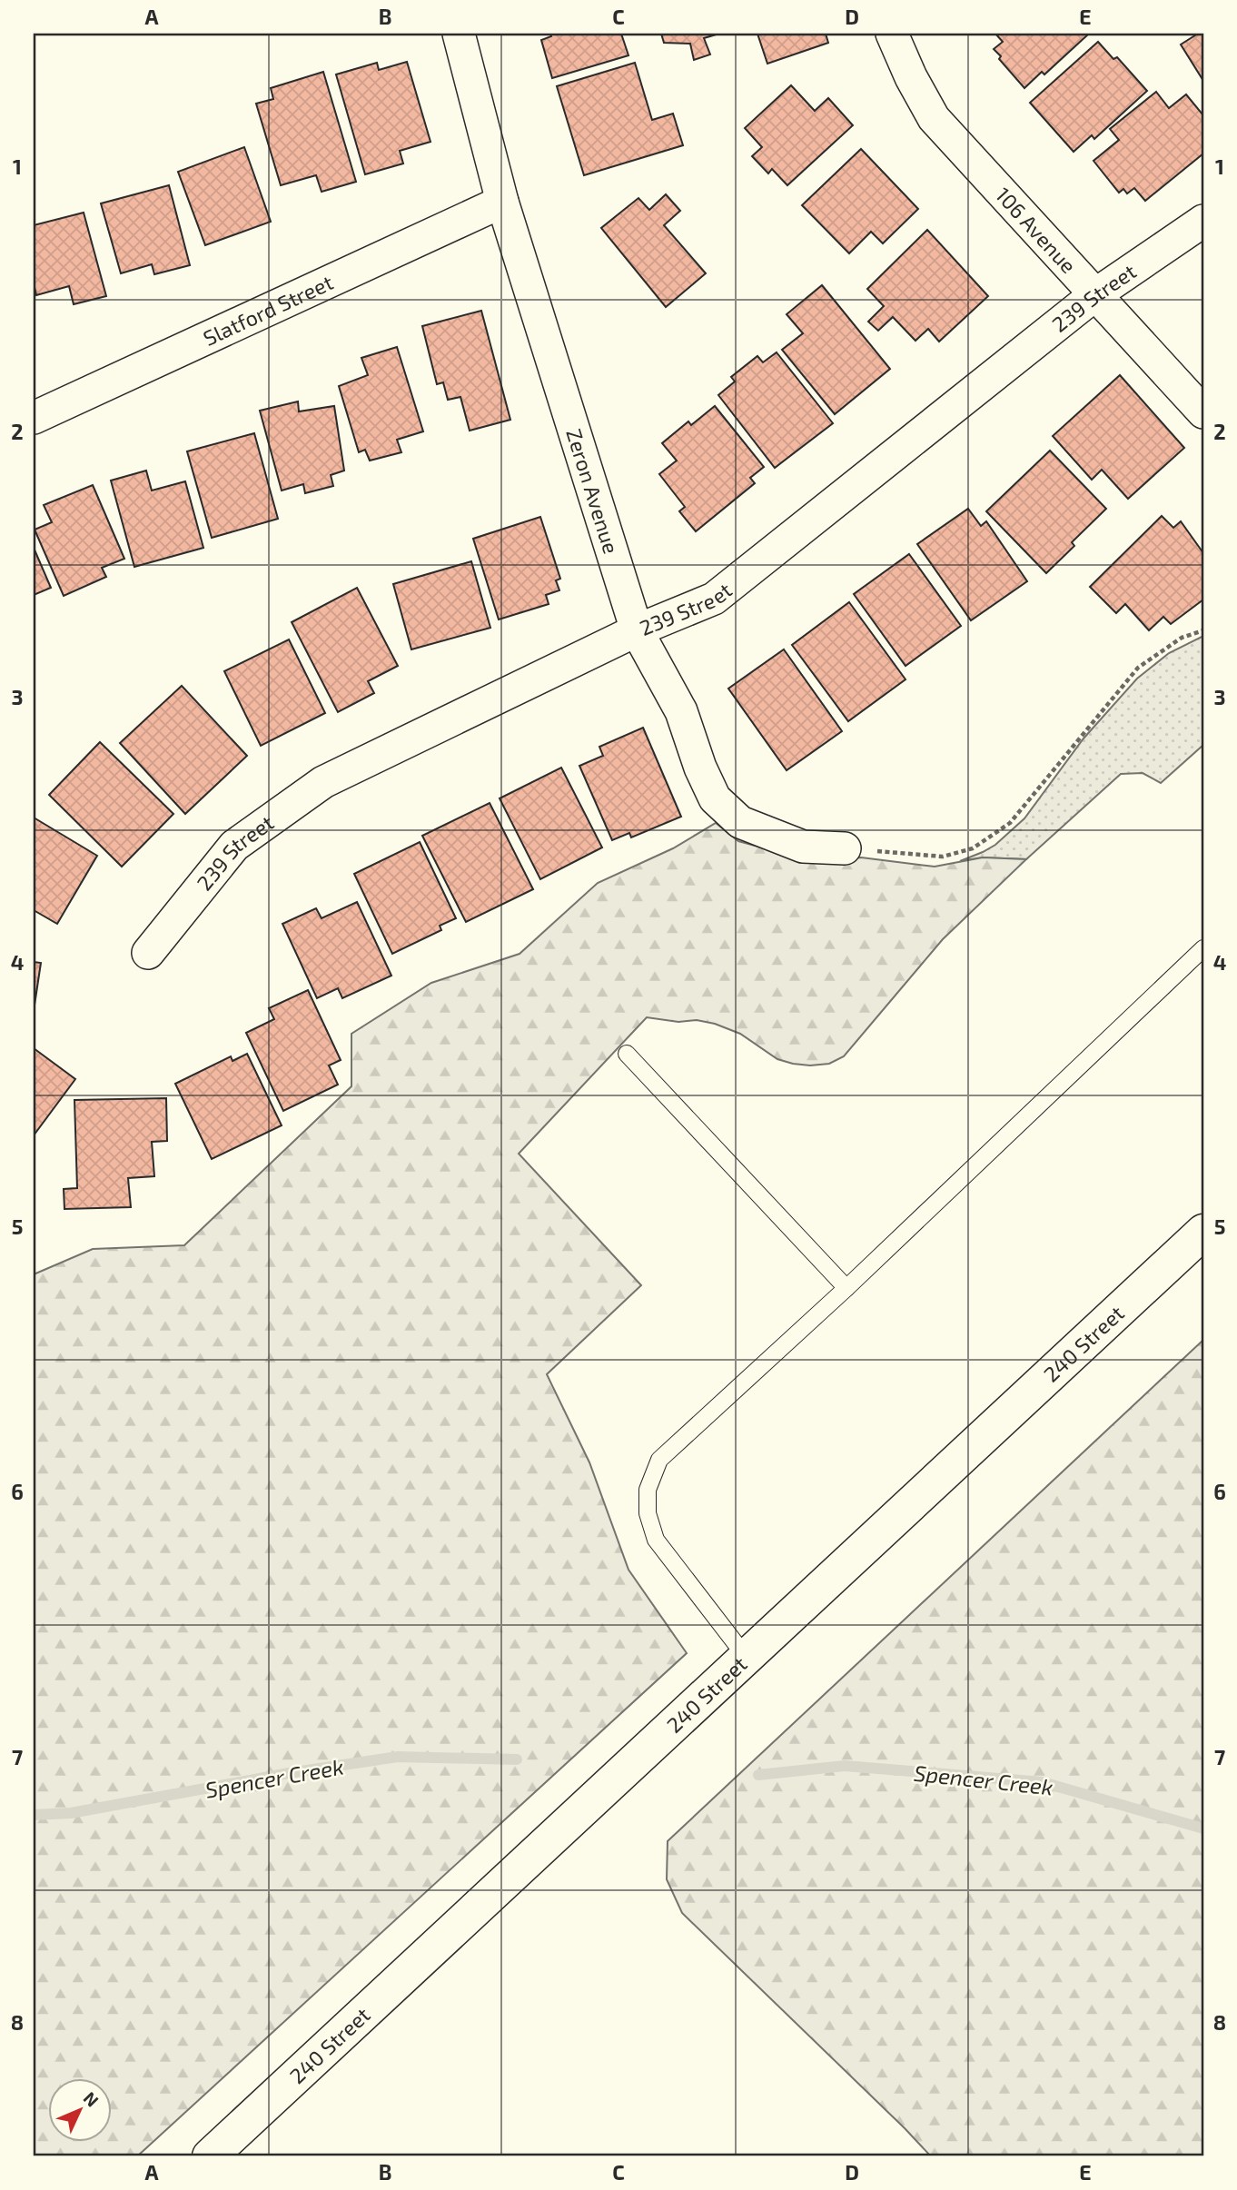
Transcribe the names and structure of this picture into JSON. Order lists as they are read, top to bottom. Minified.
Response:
{"streets":{"main road":["240 Street"],"street":["106 Avenue","239 Street","Slatford Street","Zeron Avenue"]},"crossings":[["106 Avenue","239 Street"],["239 Street","Zeron Avenue"],["Slatford Street","Zeron Avenue"]],"water":["Spencer Creek"],"north":"top right","grid":{"columns":["A","B","C","D","E"],"rows":["1","2","3","4","5","6","7","8"]}}
